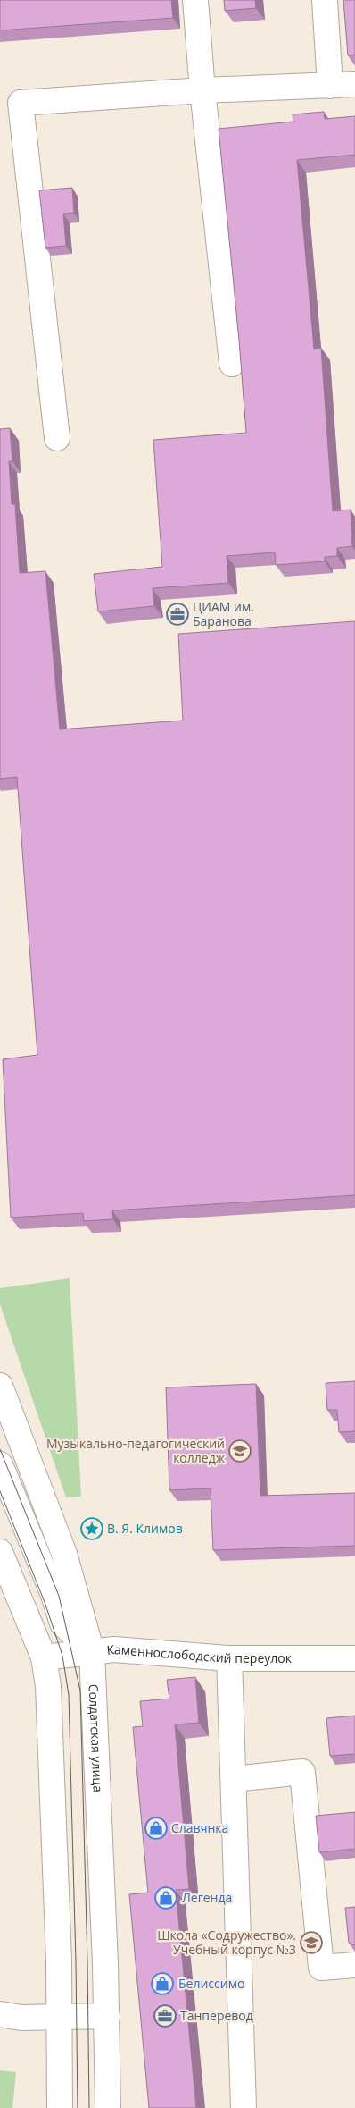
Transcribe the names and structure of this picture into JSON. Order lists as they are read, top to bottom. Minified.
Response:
{"streets":{"main road":["Каменнослободский переулок","Солдатская улица"]},"crossings":[["Каменнослободский переулок","Солдатская улица"]],"places":{"office":["ЦИАМ им. Баранова","Танперевод"],"school or university":["Музыкально-педагогический колледж","Школа «Содружество». Учебный корпус №3"],"place":["В. Я. Климов"],"shop":["Славянка","Легенда","Белиссимо"]}}
